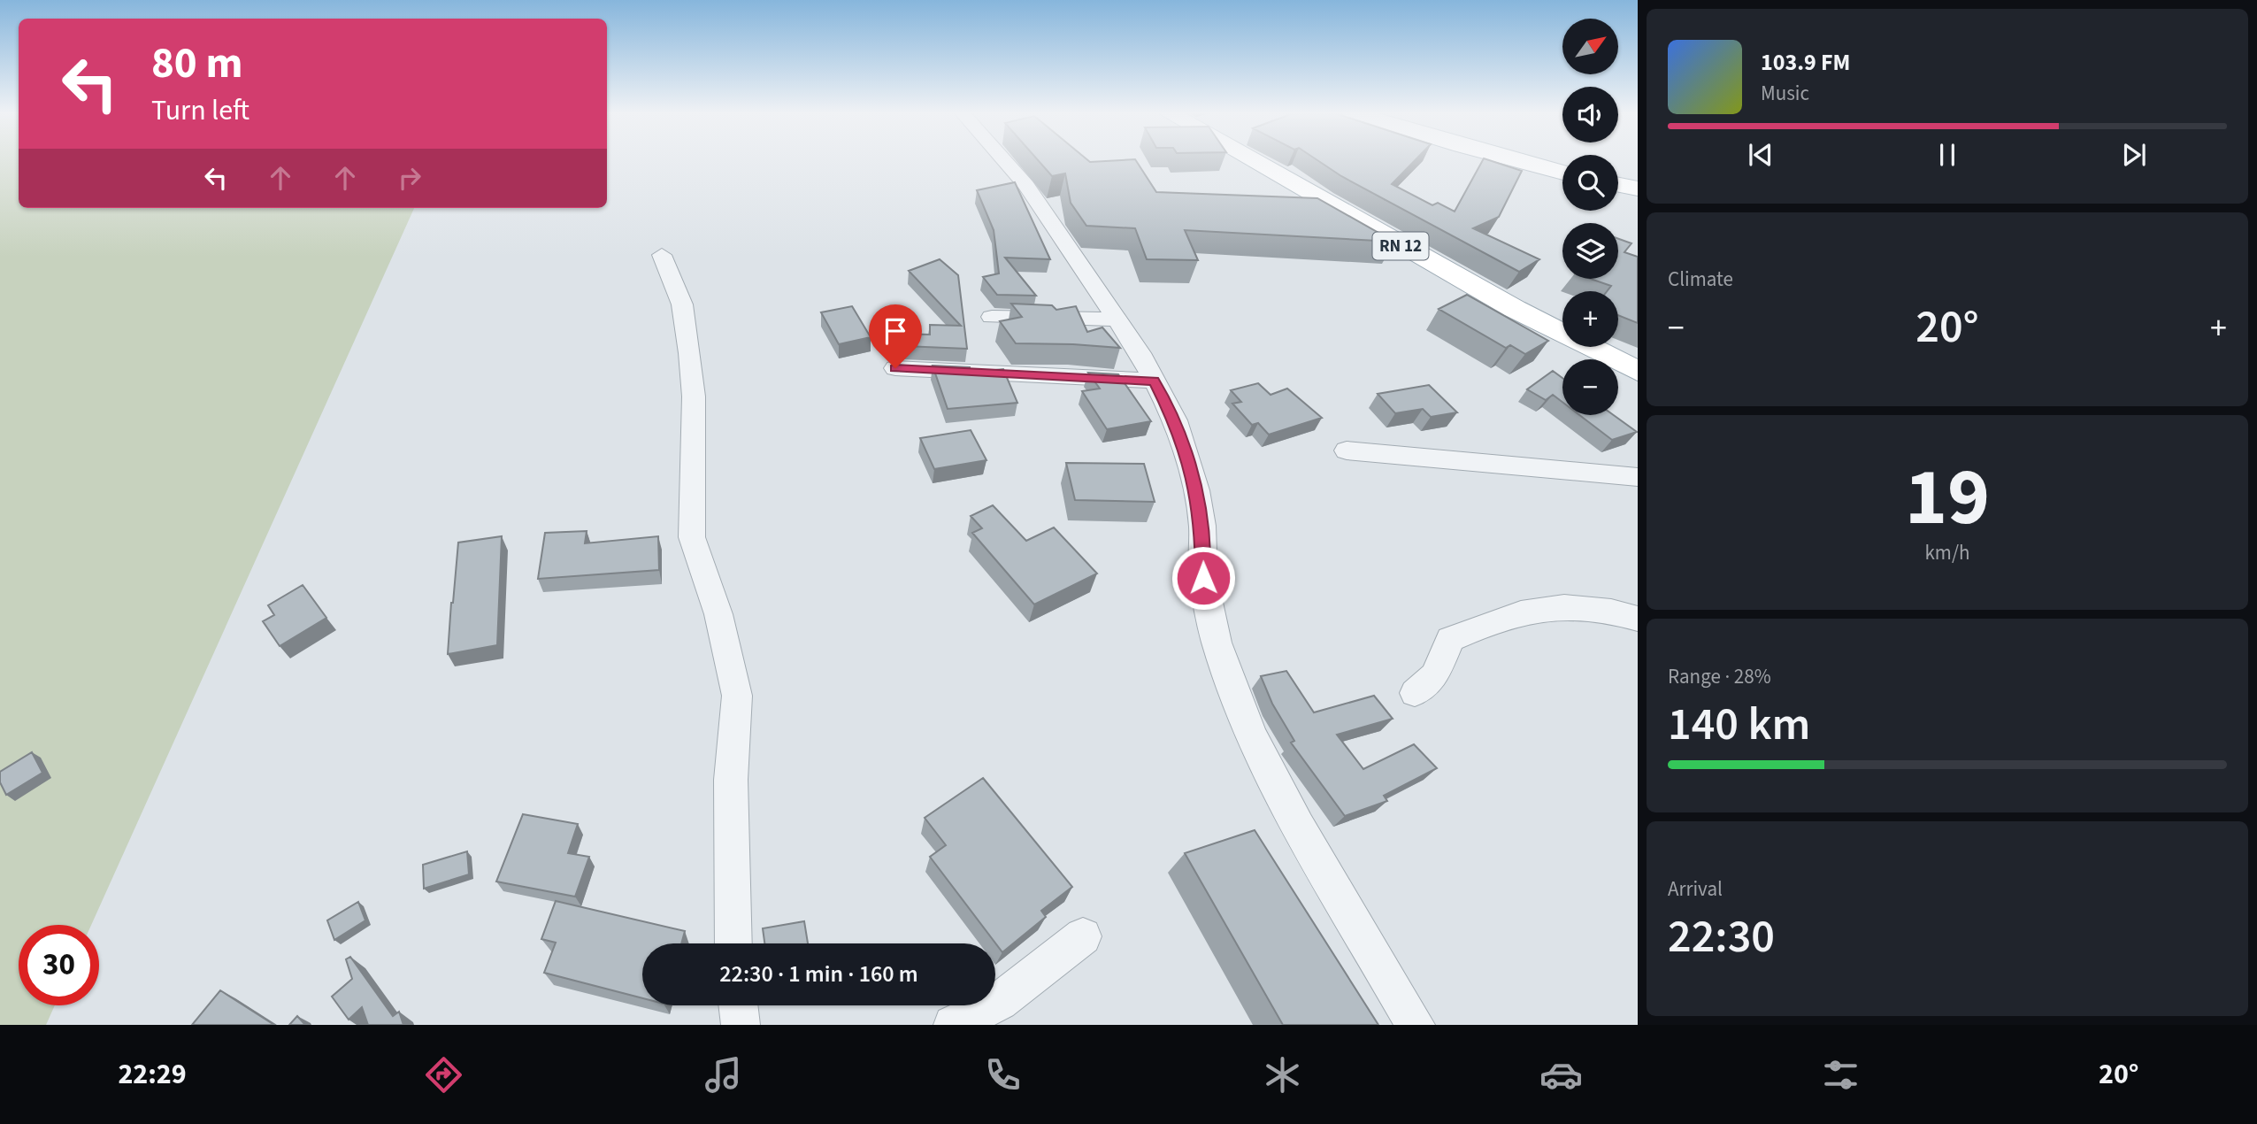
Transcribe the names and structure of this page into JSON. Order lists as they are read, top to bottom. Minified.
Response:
{"streets":{"main road":["RN 12"]},"north":"top right","page":{"map_buttons":["+","−"],"turn":["80 m","Turn left"],"song":["103.9 FM","Music"],"tile":["Climate",["19","km/h"],["Range · 28%","140 km"],["Arrival","22:30"]],"heat":["−","20°","+"],"limit":"30","trip":"22:30 · 1 min · 160 m","tabs":["22:29","20°"]}}
